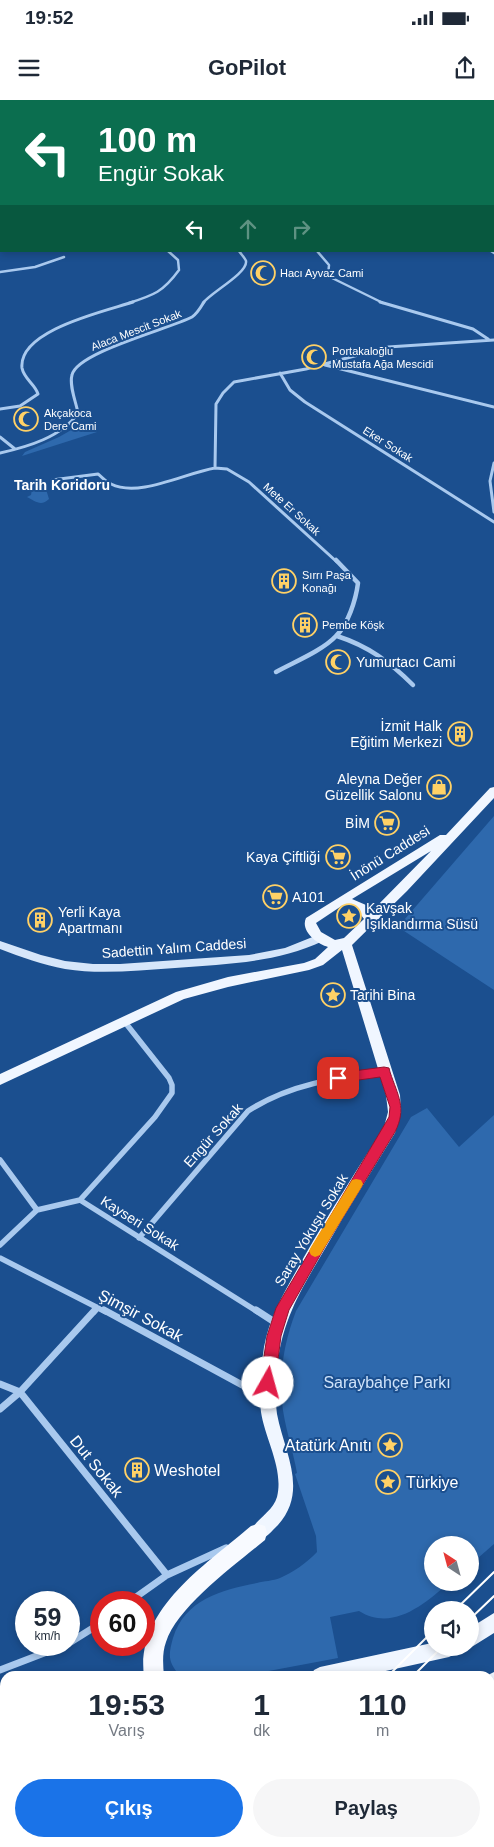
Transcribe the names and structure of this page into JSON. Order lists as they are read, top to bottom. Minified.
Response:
{"streets":{"main road":["İnönü Caddesi","Sadettin Yalım Caddesi","Saray Yokuşu Sokak"],"street":["Alaca Mescit Sokak","Eker Sokak","Mete Er Sokak","Engür Sokak","Kayseri Sokak","Şimşir Sokak","Dut Sokak"]},"crossings":[["İnönü Caddesi","Sadettin Yalım Caddesi"],["İnönü Caddesi","Saray Yokuşu Sokak"],["Engür Sokak","Kayseri Sokak"],["Engür Sokak","Saray Yokuşu Sokak"],["Kayseri Sokak","Saray Yokuşu Sokak"],["Saray Yokuşu Sokak","Şimşir Sokak"]],"districts":["Tarih Koridoru"],"parks":["Saraybahçe Parkı"],"places":{"mosque":["Hacı Ayvaz Cami","Portakaloğlu Mustafa Ağa Mescidi","Akçakoca Dere Cami","Yumurtacı Cami"],"building":["Sırrı Paşa Konağı","Pembe Köşk","İzmit Halk Eğitim Merkezi","Yerli Kaya Apartmanı","Weshotel"],"shop":["Aleyna Değer Güzellik Salonu"],"supermarket":["BİM","Kaya Çiftliği","A101"],"place":["Kavşak Işıklandırma Süsü","Tarihi Bina","Atatürk Anıtı","Türkiye"]},"north":"top left","page":{"status":"19:52","header":"GoPilot","turn":["100 m","Engür Sokak"],"speed":"59 km/h","limit":"60","eta":["19:53","Varış","1","dk","110","m"],"buttons":["Çıkış","Paylaş"]}}
